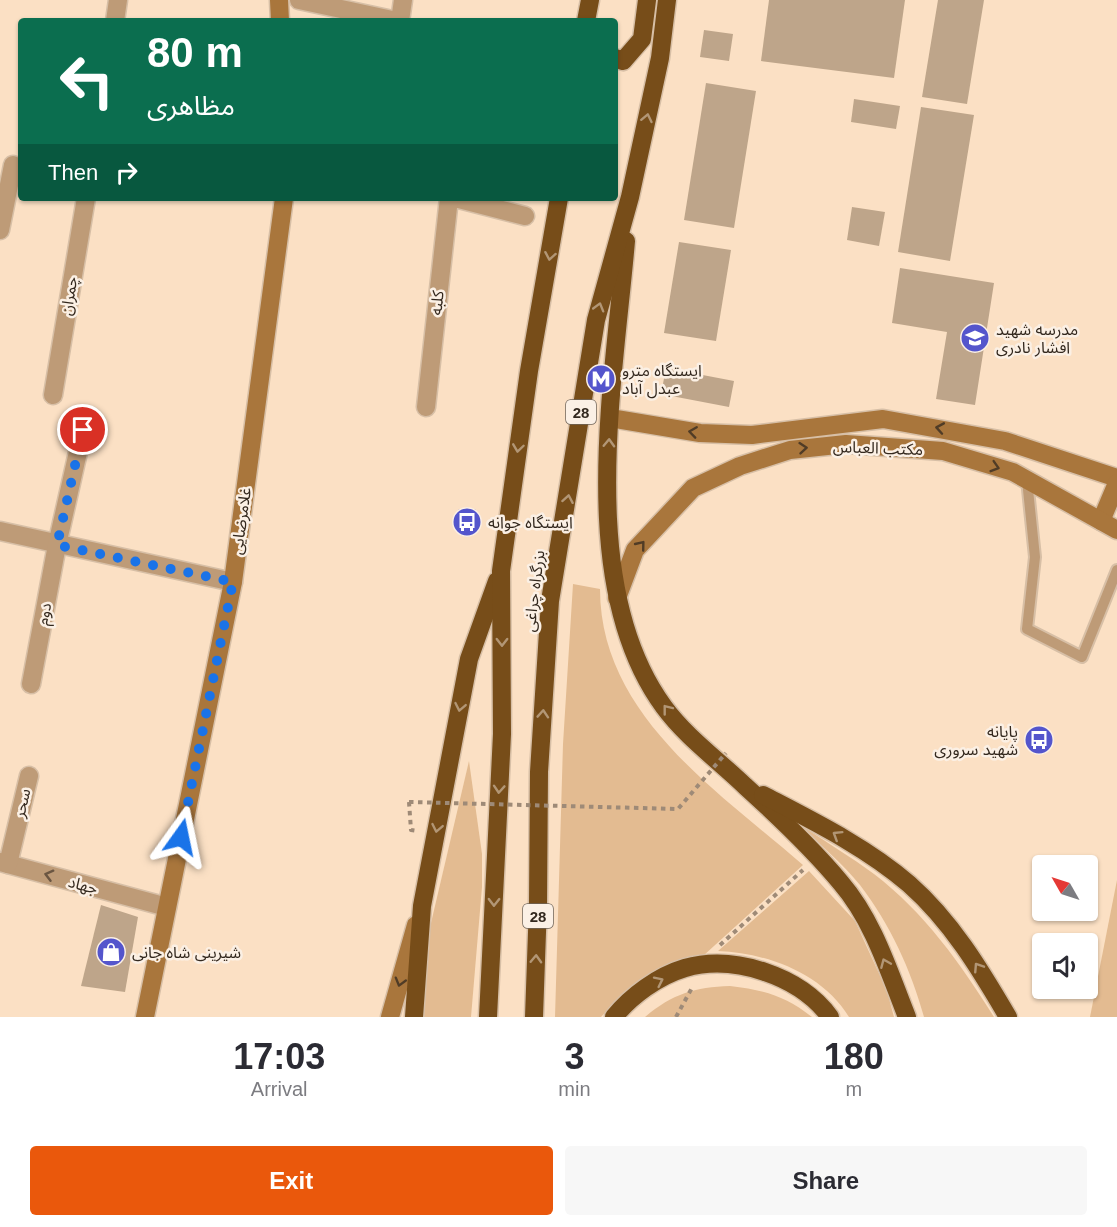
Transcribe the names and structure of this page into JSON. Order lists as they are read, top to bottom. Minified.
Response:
{"streets":{"highway":["28","بزرگراه چراغی"],"main road":["مکتب العباس","غلامرضایی"],"street":["چمران","کلبه","دوم","سحر","جهاد"]},"crossings":[["غلامرضایی","جهاد"],["سحر","جهاد"]],"one_way":["جهاد"],"places":{"school or university":["مدرسه شهید افشار نادری"],"metro station":["ایستگاه مترو عبدل آباد"],"bus stop":["ایستگاه جوانه","پایانه شهید سروری"],"shop":["شیرینی شاه جانی"]},"north":"top left","page":{"turn":["80 m","مظاهری"],"then":"Then","eta":["17:03","Arrival","3","min","180","m"],"buttons":["Exit","Share"]}}
